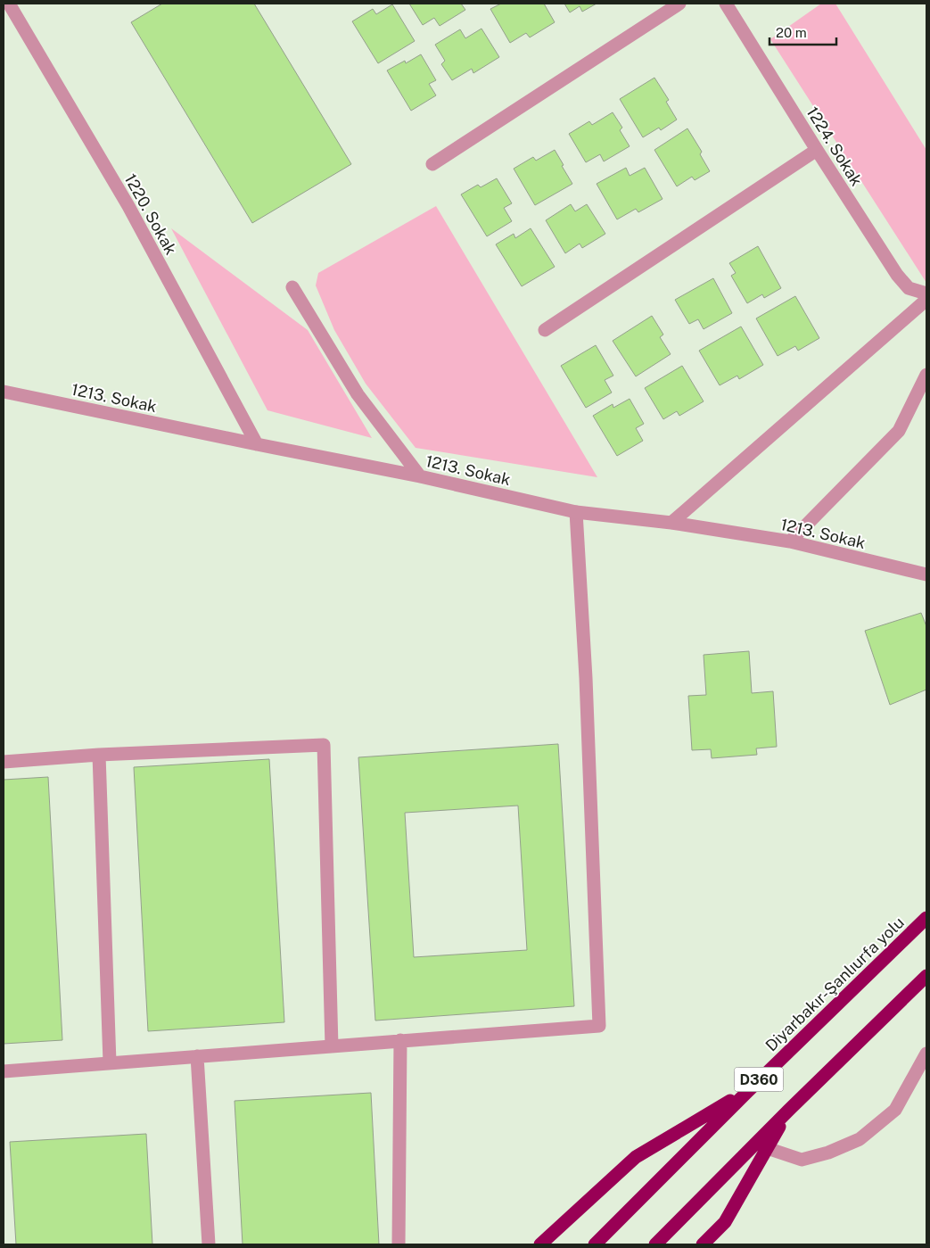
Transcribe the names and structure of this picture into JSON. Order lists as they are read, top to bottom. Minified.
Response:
{"streets":{"highway":["Diyarbakır-Şanlıurfa yolu","D360"],"street":["1224. Sokak","1220. Sokak","1213. Sokak"]},"crossings":[["1220. Sokak","1213. Sokak"]],"scale_bar":"20 m"}
